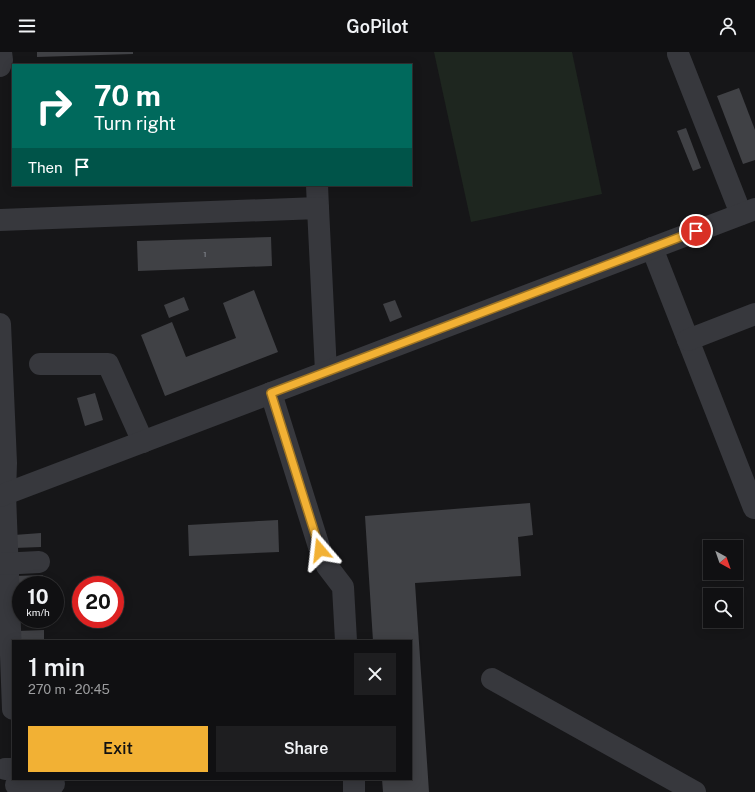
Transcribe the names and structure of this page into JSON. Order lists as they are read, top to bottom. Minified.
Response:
{"house_numbers":["1"],"north":"bottom right","page":{"header":"GoPilot","turn":["70 m","Turn right"],"then":"Then","speed":"10 km/h","limit":"20","heading":["1 min","270 m · 20:45"],"buttons":["Exit","Share"]}}
